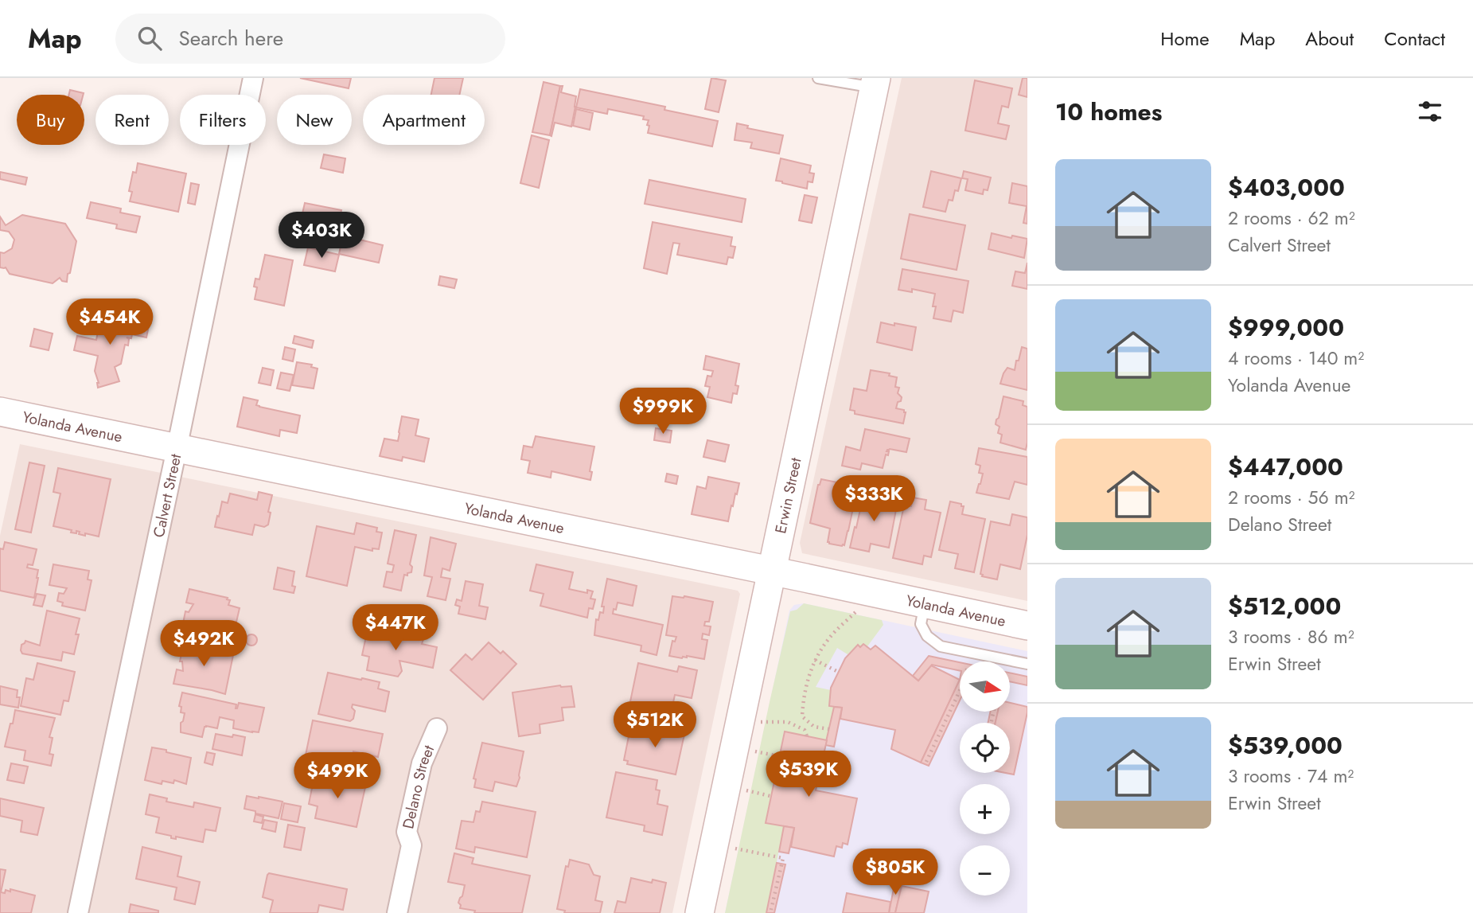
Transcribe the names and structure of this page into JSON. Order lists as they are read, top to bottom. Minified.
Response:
{"streets":{"street":["Yolanda Avenue","Calvert Street","Erwin Street","Delano Street"]},"crossings":[["Yolanda Avenue","Calvert Street"],["Yolanda Avenue","Erwin Street"]],"north":"right","page":{"header":"Map","search":"Search here","nav":["Home","Map","About","Contact"],"heading":"10 homes","chip":["Buy","Rent","Filters","New","Apartment"],"list":[{"name":"$403,000","note":"2 rooms · 62 m² · Calvert Street"},{"name":"$999,000","note":"4 rooms · 140 m² · Yolanda Avenue"},{"name":"$447,000","note":"2 rooms · 56 m² · Delano Street"},{"name":"$512,000","note":"3 rooms · 86 m² · Erwin Street"},{"name":"$539,000","note":"3 rooms · 74 m² · Erwin Street"}],"price":["$403K","$454K","$999K","$333K","$447K","$492K","$512K","$539K","$499K","$805K"],"map_buttons":["+","−"]}}
